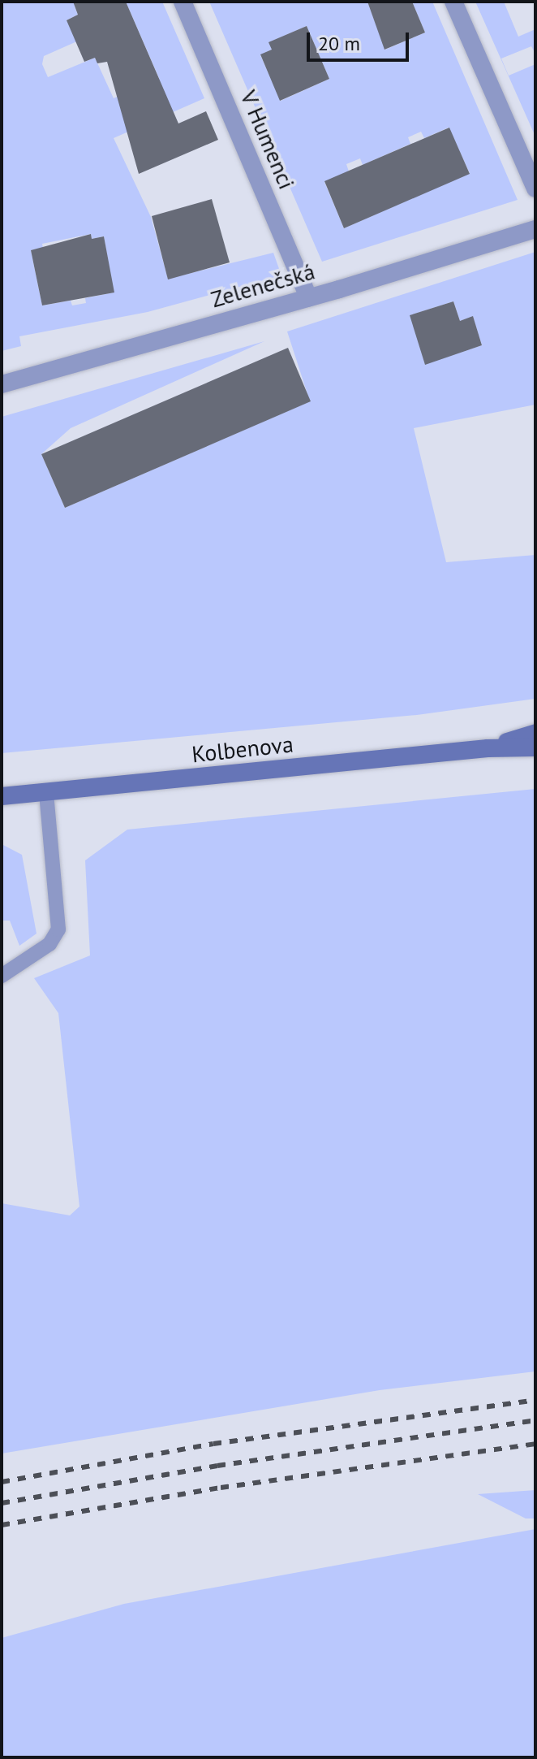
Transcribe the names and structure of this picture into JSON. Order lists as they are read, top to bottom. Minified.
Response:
{"streets":{"main road":["Kolbenova"],"street":["V Humenci","Zelenečská"]},"crossings":[["V Humenci","Zelenečská"]],"scale_bar":"20 m"}
